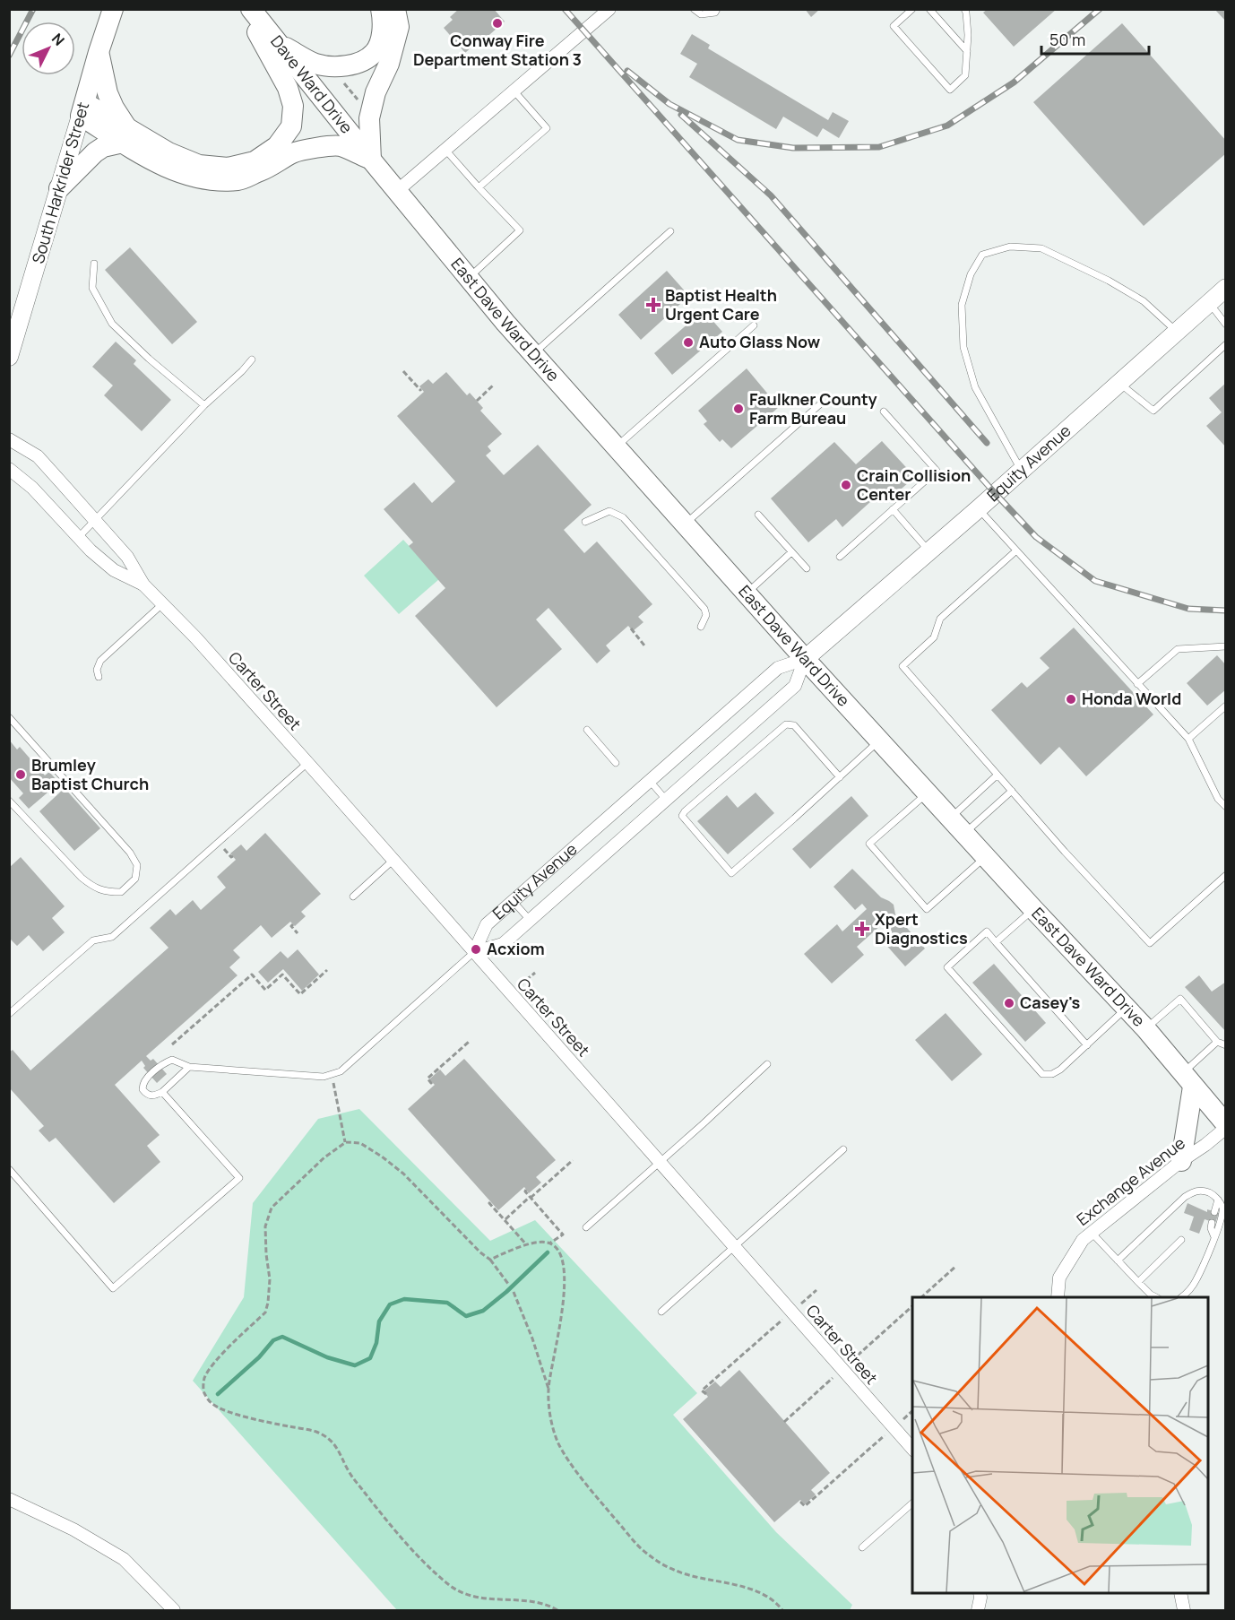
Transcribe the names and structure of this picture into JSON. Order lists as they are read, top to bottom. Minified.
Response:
{"streets":{"main road":["Dave Ward Drive","South Harkrider Street","East Dave Ward Drive"],"street":["Equity Avenue","Carter Street","Exchange Avenue"]},"crossings":[["Dave Ward Drive","East Dave Ward Drive"],["East Dave Ward Drive","Equity Avenue"],["East Dave Ward Drive","Exchange Avenue"],["Equity Avenue","Carter Street"]],"places":{"other":["Conway Fire Department Station 3","Auto Glass Now","Faulkner County Farm Bureau","Crain Collision Center","Honda World","Brumley Baptist Church","Acxiom","Casey's"],"health":["Baptist Health Urgent Care","Xpert Diagnostics"]},"scale_bar":"50 m","north":"top right"}
